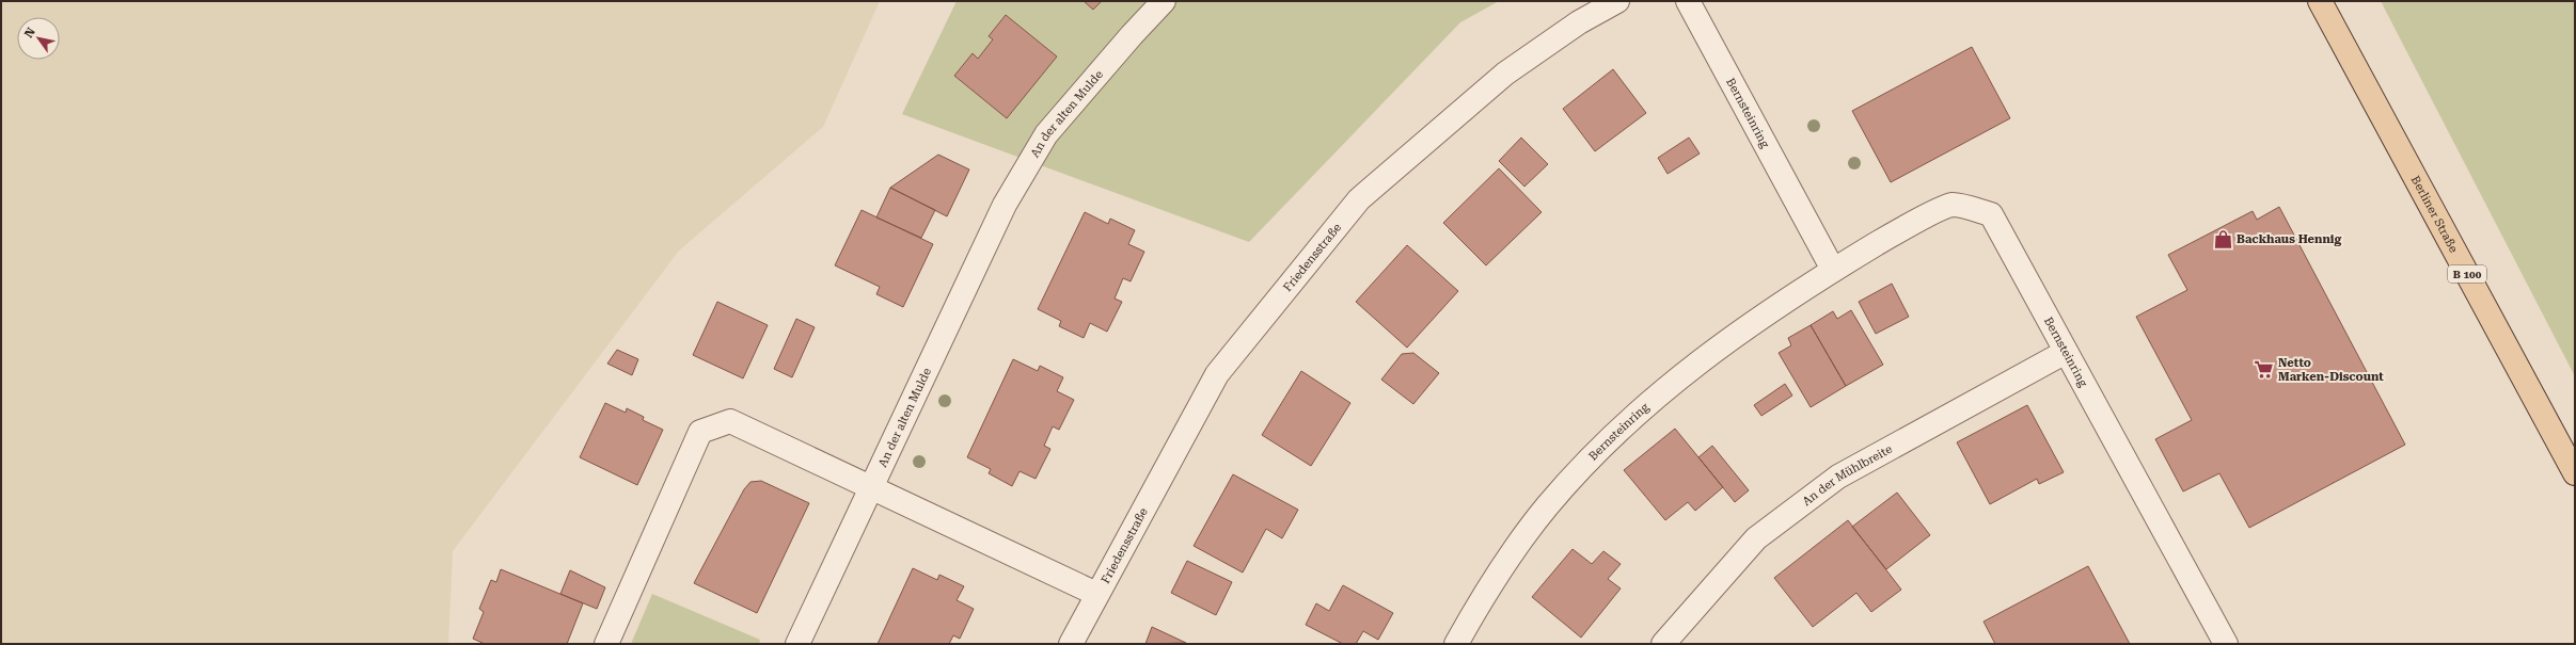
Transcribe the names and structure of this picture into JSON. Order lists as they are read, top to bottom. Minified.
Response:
{"streets":{"main road":["Berliner Straße","B 100"],"street":["Bernsteinring","An der alten Mulde","Friedensstraße","An der Mühlbreite"]},"crossings":[["Bernsteinring","An der Mühlbreite"],["An der alten Mulde","Friedensstraße"]],"places":{"shop":["Backhaus Hennig"],"supermarket":["Netto Marken-Discount"]},"north":"top left"}
